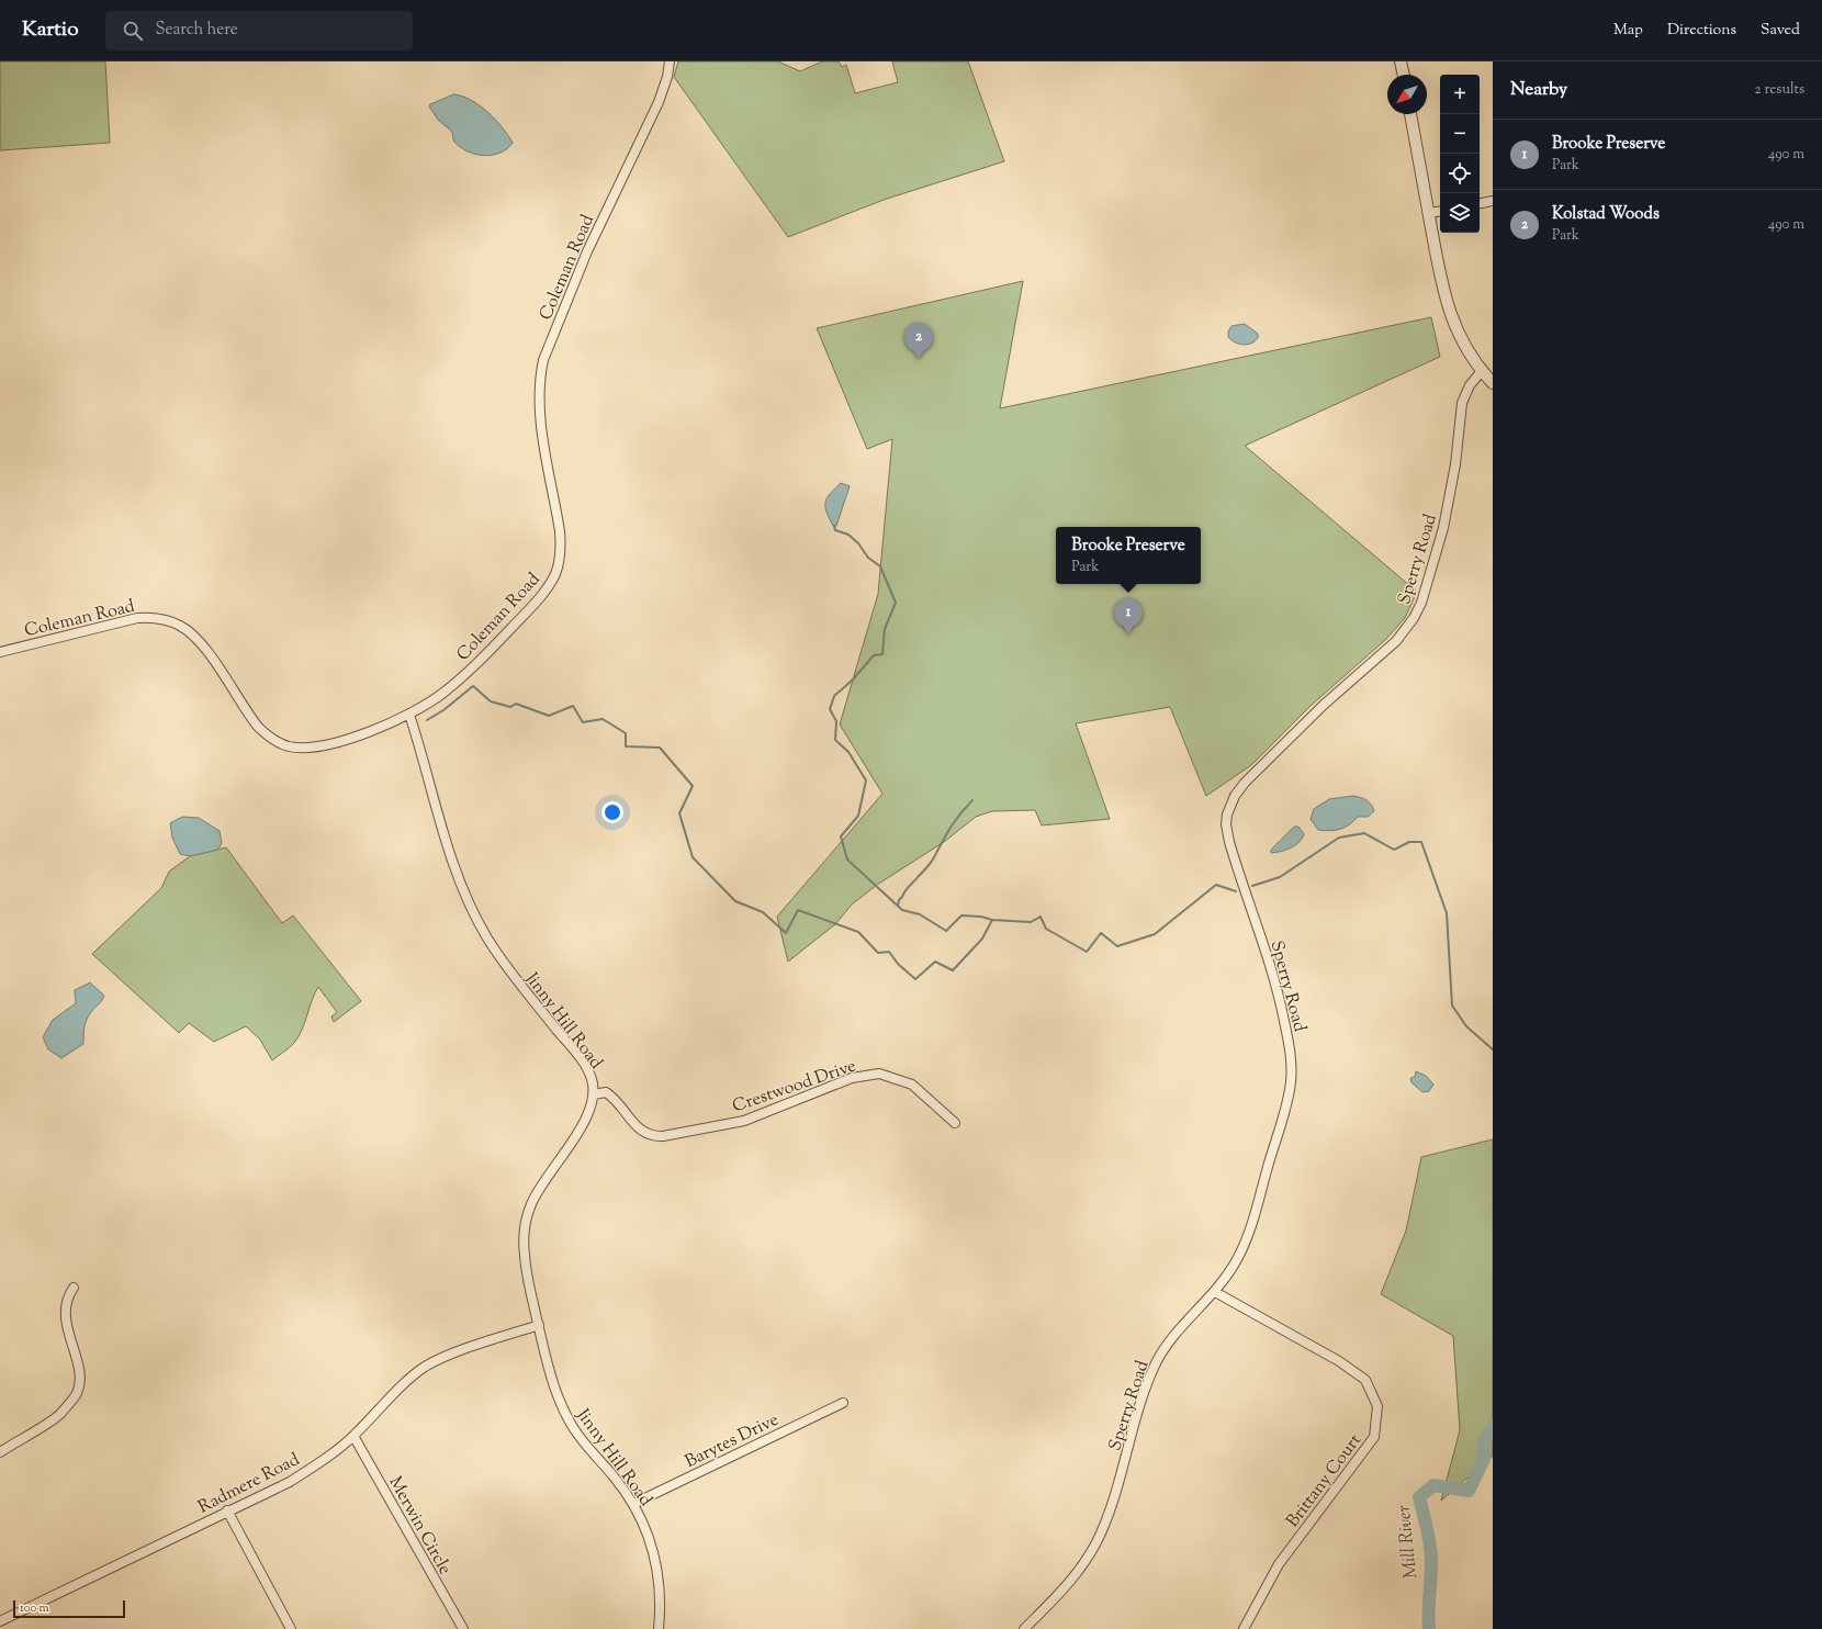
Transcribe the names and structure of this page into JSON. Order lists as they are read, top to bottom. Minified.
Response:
{"streets":{"street":["Coleman Road","Sperry Road","Jinny Hill Road","Crestwood Drive","Barytes Drive","Brittany Court","Radmere Road","Merwin Circle"]},"crossings":[["Coleman Road","Jinny Hill Road"],["Sperry Road","Brittany Court"],["Jinny Hill Road","Crestwood Drive"],["Jinny Hill Road","Barytes Drive"],["Jinny Hill Road","Radmere Road"],["Radmere Road","Merwin Circle"]],"water":["Mill River"],"scale_bar":"100 m","north":"bottom left","page":{"header":"Kartio","search":"Search here","nav":["Map","Directions","Saved"],"heading":["Nearby","2 results"],"map_buttons":["+","−"],"list":[{"mark":"1","name":"Brooke Preserve","note":"Park","value":"490 m"},{"mark":"2","name":"Kolstad Woods","note":"Park","value":"490 m"}],"pins":["2","1"],"popup":["Brooke Preserve","Park"],"scale":"100 m"}}
